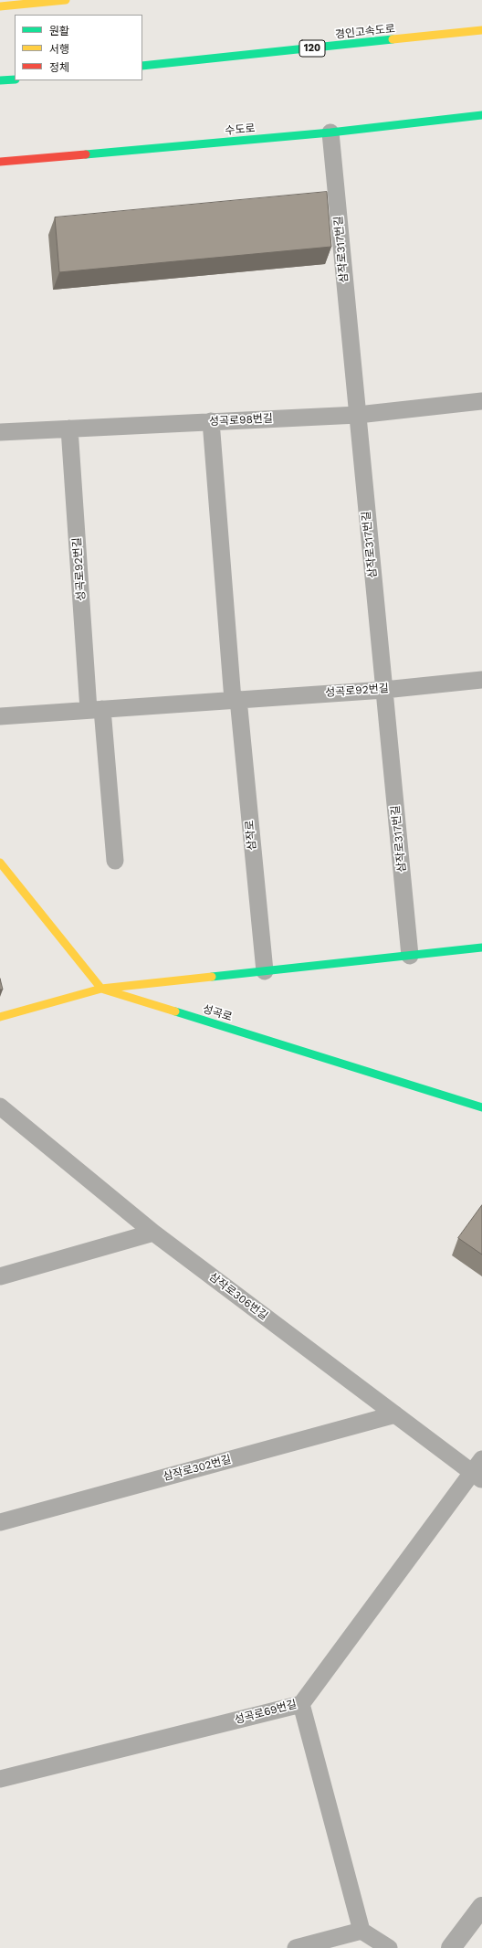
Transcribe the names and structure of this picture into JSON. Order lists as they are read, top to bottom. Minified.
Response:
{"streets":{"main road":["경인고속도로","120","수도로","성곡로"],"lane":["삼작로317번길","성곡로98번길","성곡로92번길","삼작로","삼작로306번길","삼작로302번길","성곡로69번길"]},"crossings":[["수도로","삼작로317번길"],["삼작로317번길","성곡로98번길"],["삼작로317번길","성곡로92번길"],["성곡로98번길","성곡로92번길"],["성곡로92번길","삼작로"],["삼작로306번길","삼작로302번길"],["삼작로306번길","성곡로69번길"]],"legend":["원활","서행","정체"]}
